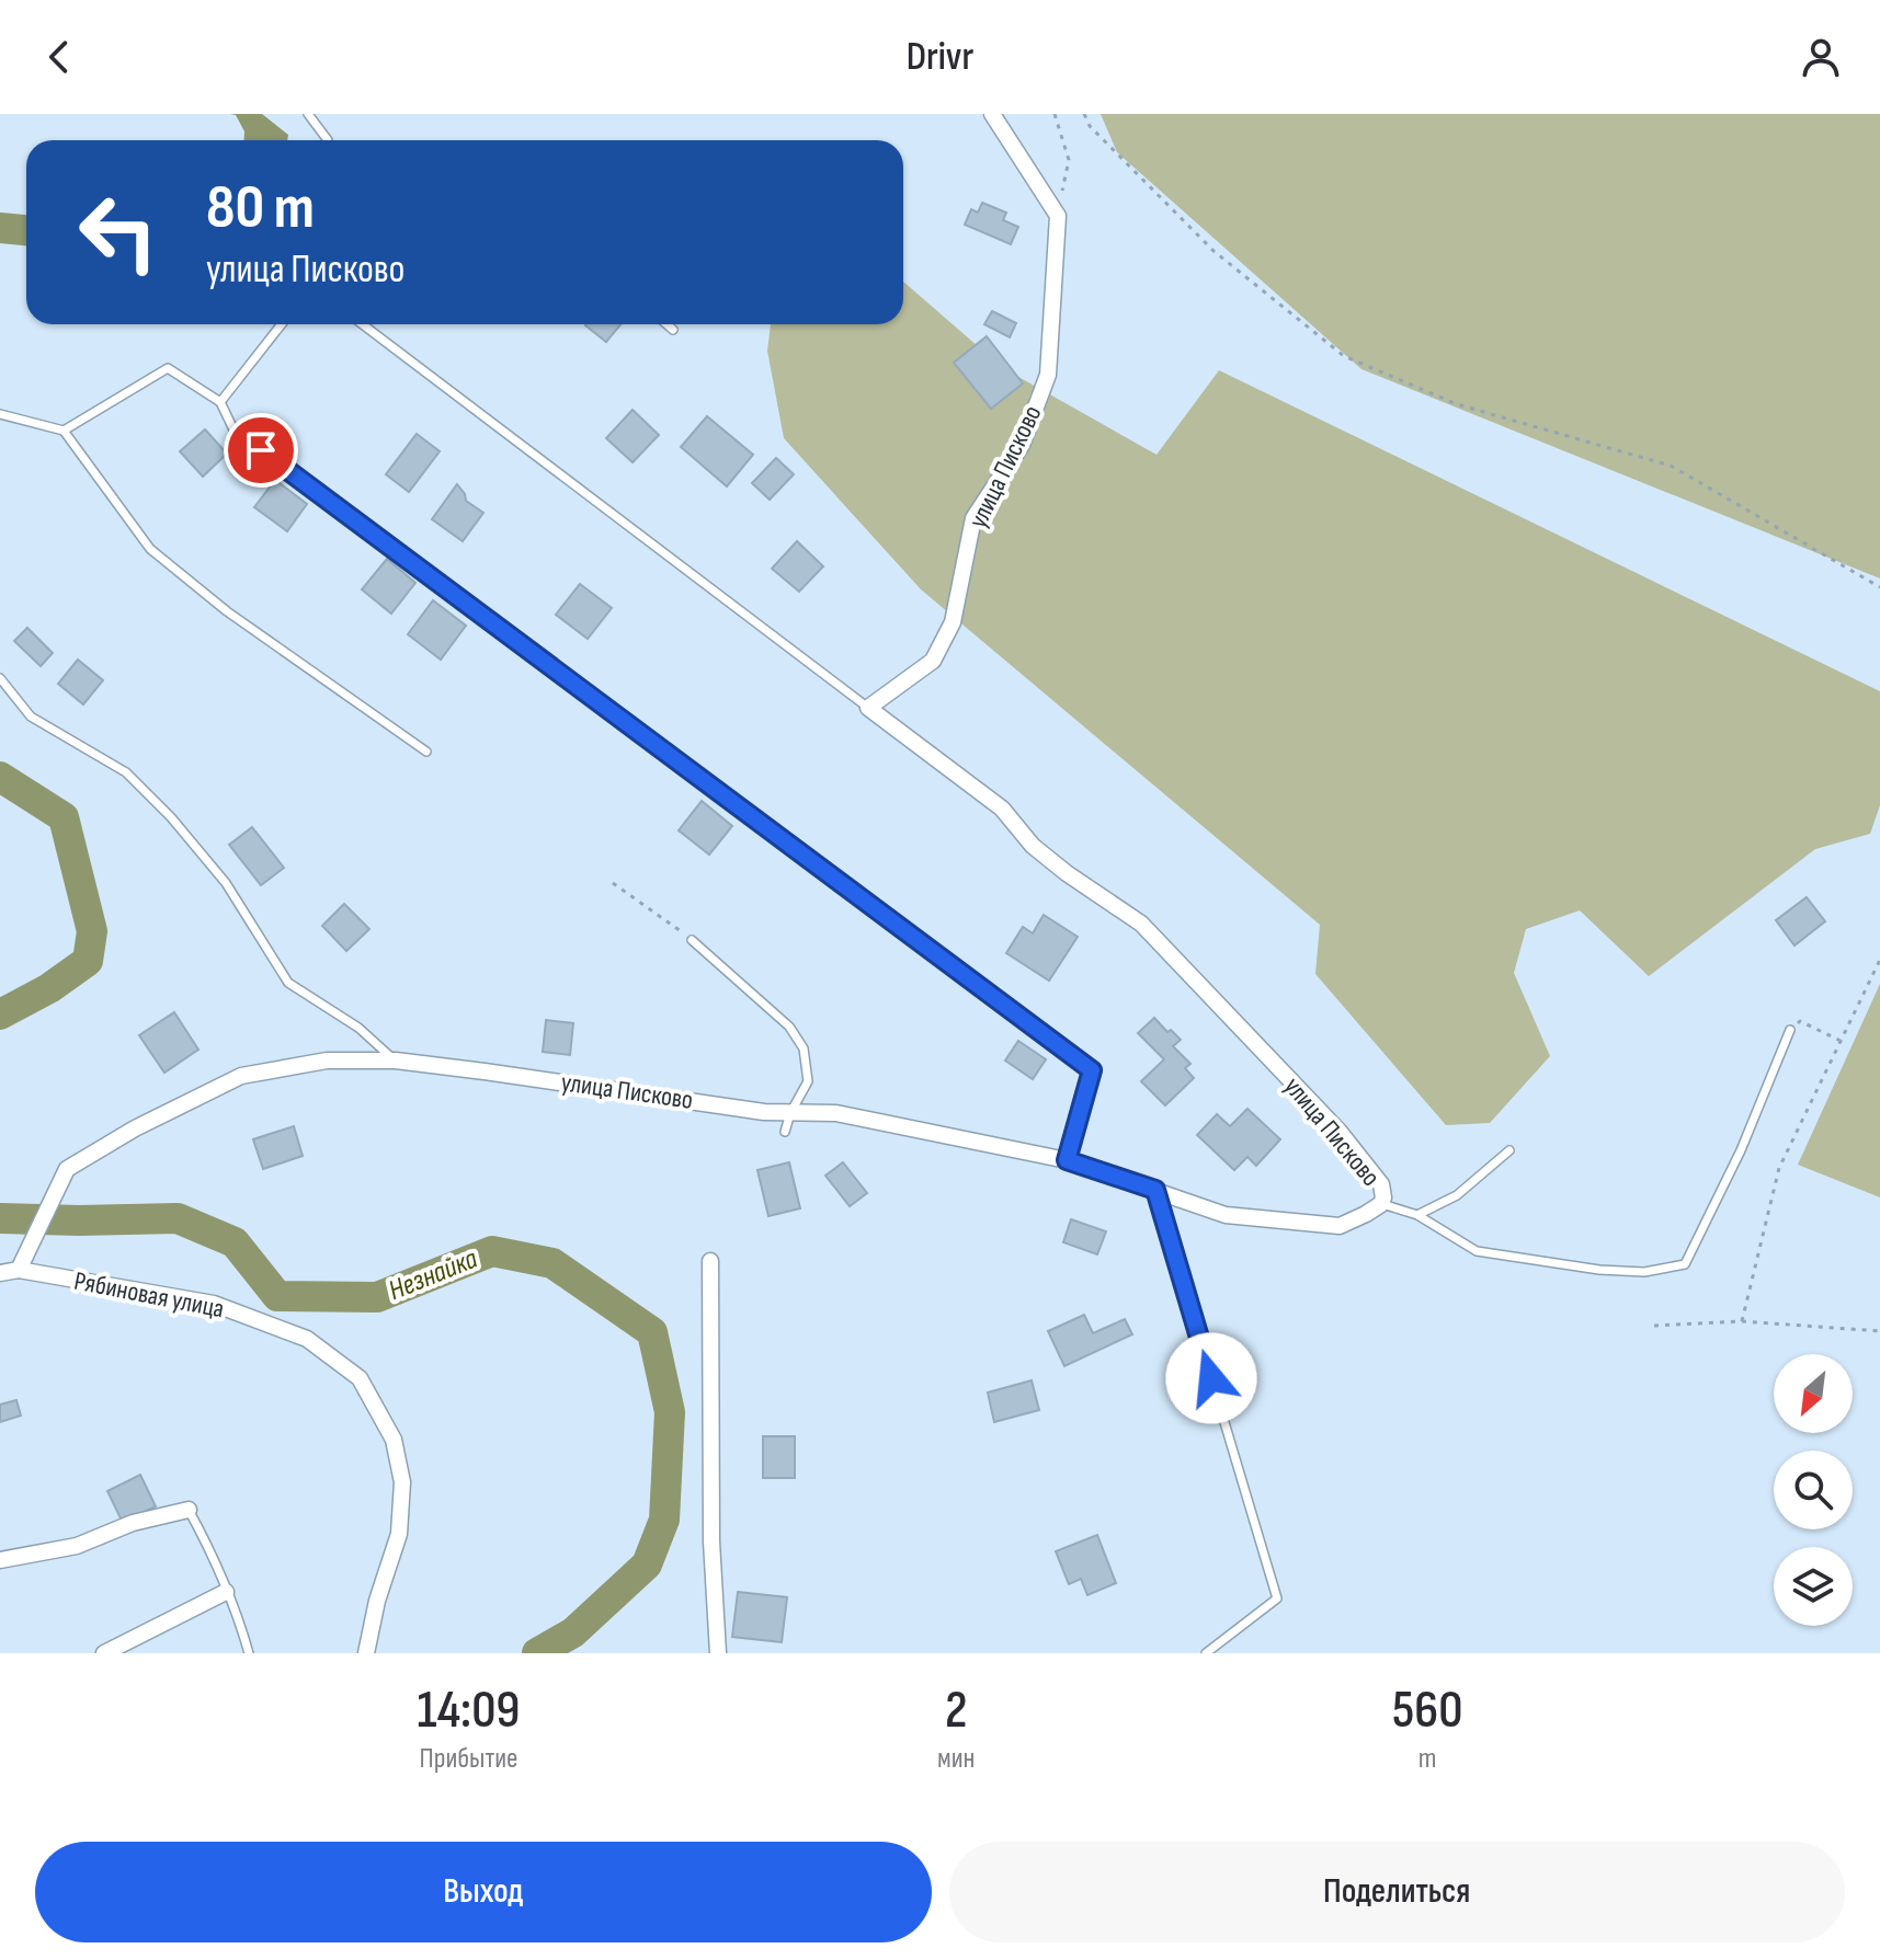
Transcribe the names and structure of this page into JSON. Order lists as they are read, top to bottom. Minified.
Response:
{"streets":{"street":["улица Писково","Рябиновая улица"]},"crossings":[["улица Писково","Рябиновая улица"]],"water":["Незнайка"],"north":"bottom left","page":{"header":"Drivr","turn":["80 m","улица Писково"],"eta":["14:09","Прибытие","2","мин","560","m"],"buttons":["Выход","Поделиться"]}}
